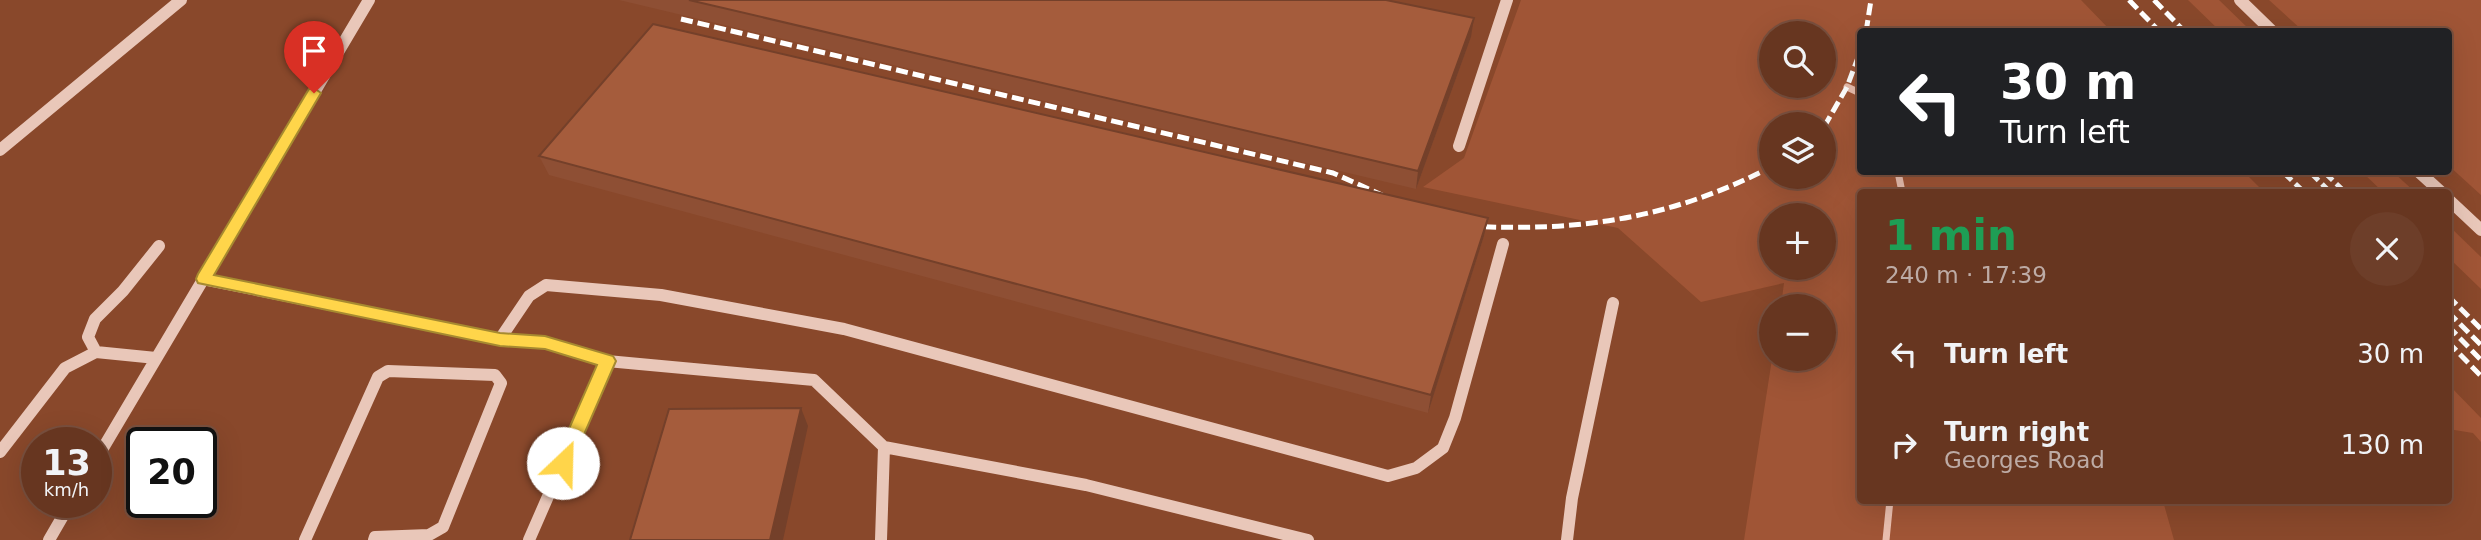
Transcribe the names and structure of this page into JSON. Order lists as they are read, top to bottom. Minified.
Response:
{"page":{"map_buttons":["+","−"],"turn":["30 m","Turn left"],"heading":["1 min","240 m · 17:39"],"list":[{"name":"Turn left","value":"30 m"},{"name":"Turn right","note":"Georges Road","value":"130 m"}],"speed":"13 km/h","limit":"20"}}
